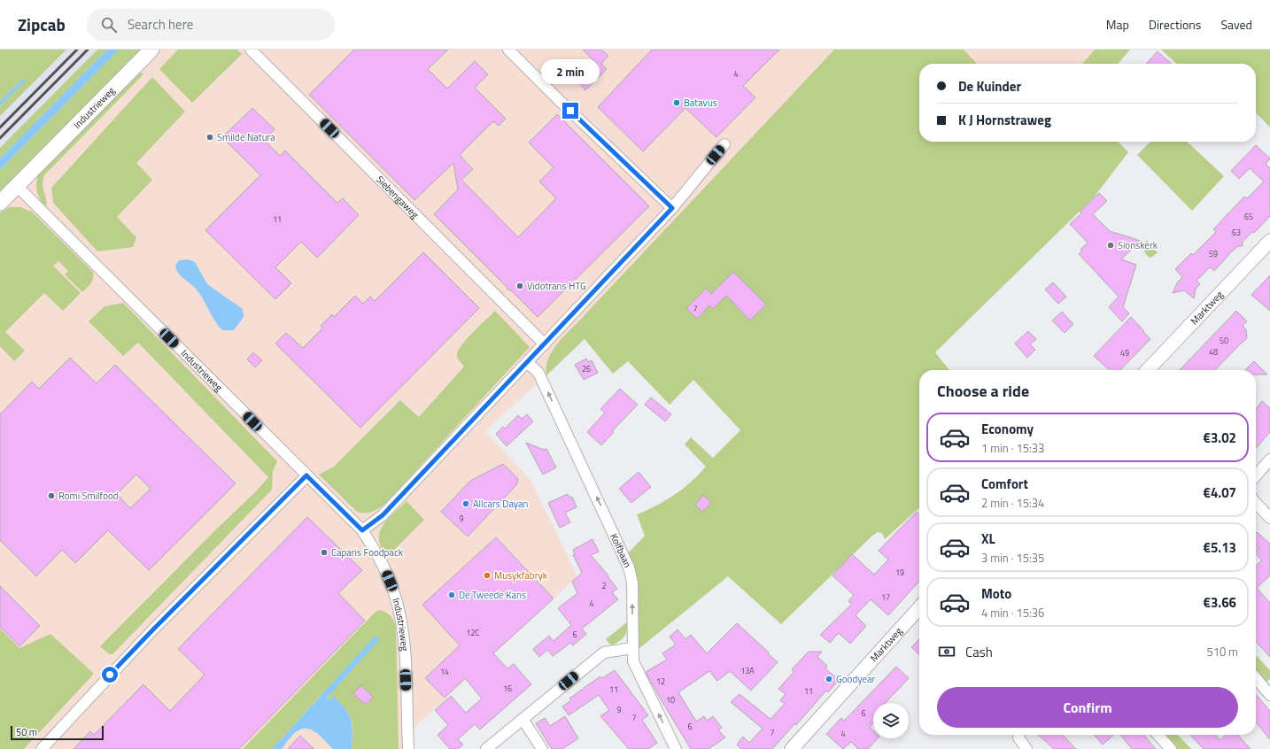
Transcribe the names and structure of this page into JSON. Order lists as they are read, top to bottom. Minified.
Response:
{"streets":{"main road":["Industrieweg"],"street":["Siebengaweg","Marktweg","Kolfbaan"]},"one_way":["Kolfbaan"],"places":["Batavus","Smilde Natura","Sionskerk","Vidotrans HTG","Romi Smilfood","Allcars Dayan","Caparis Foodpack","Musykfabryk","De Tweede Kans","Goodyear"],"house_numbers":["4","65","11","63","59","7","50","48","49","26","9","19","2","17","4","12C","6","13A","14","12","16","11","11","10","9","6","7","6","7","4"],"scale_bar":"50 m","page":{"header":"Zipcab","search":"Search here","nav":["Map","Directions","Saved"],"bubble":"2 min","banner":["De Kuinder","K J Hornstraweg"],"heading":"Choose a ride","list":[{"name":"Economy","note":"1 min · 15:33","value":"€3.02"},{"name":"Comfort","note":"2 min · 15:34","value":"€4.07"},{"name":"XL","note":"3 min · 15:35","value":"€5.13"},{"name":"Moto","note":"4 min · 15:36","value":"€3.66"}],"pay":["Cash","510 m"],"buttons":"Confirm","scale":"50 m"}}
